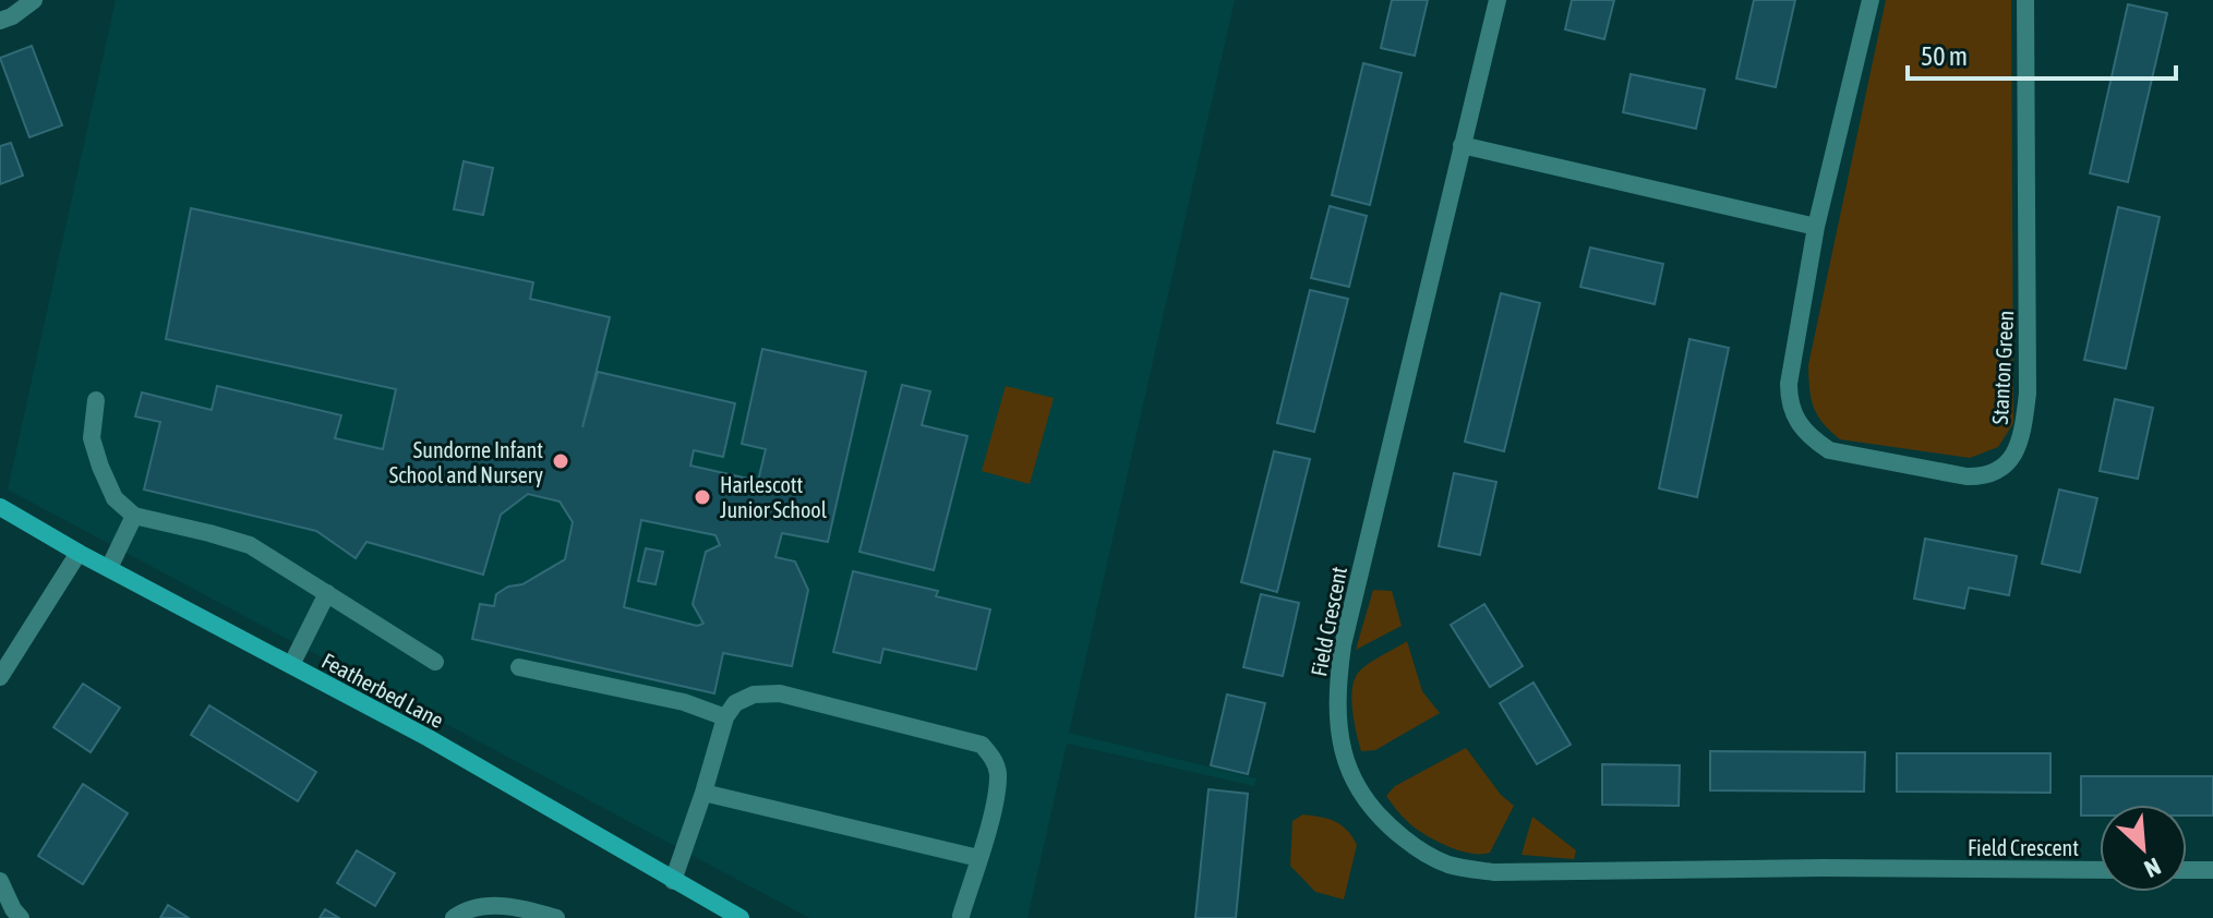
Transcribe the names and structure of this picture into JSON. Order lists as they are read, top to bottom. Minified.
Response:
{"streets":{"street":["Stanton Green","Field Crescent","Featherbed Lane"]},"places":["Sundorne Infant School and Nursery","Harlescott Junior School"],"scale_bar":"50 m","north":"bottom right"}
